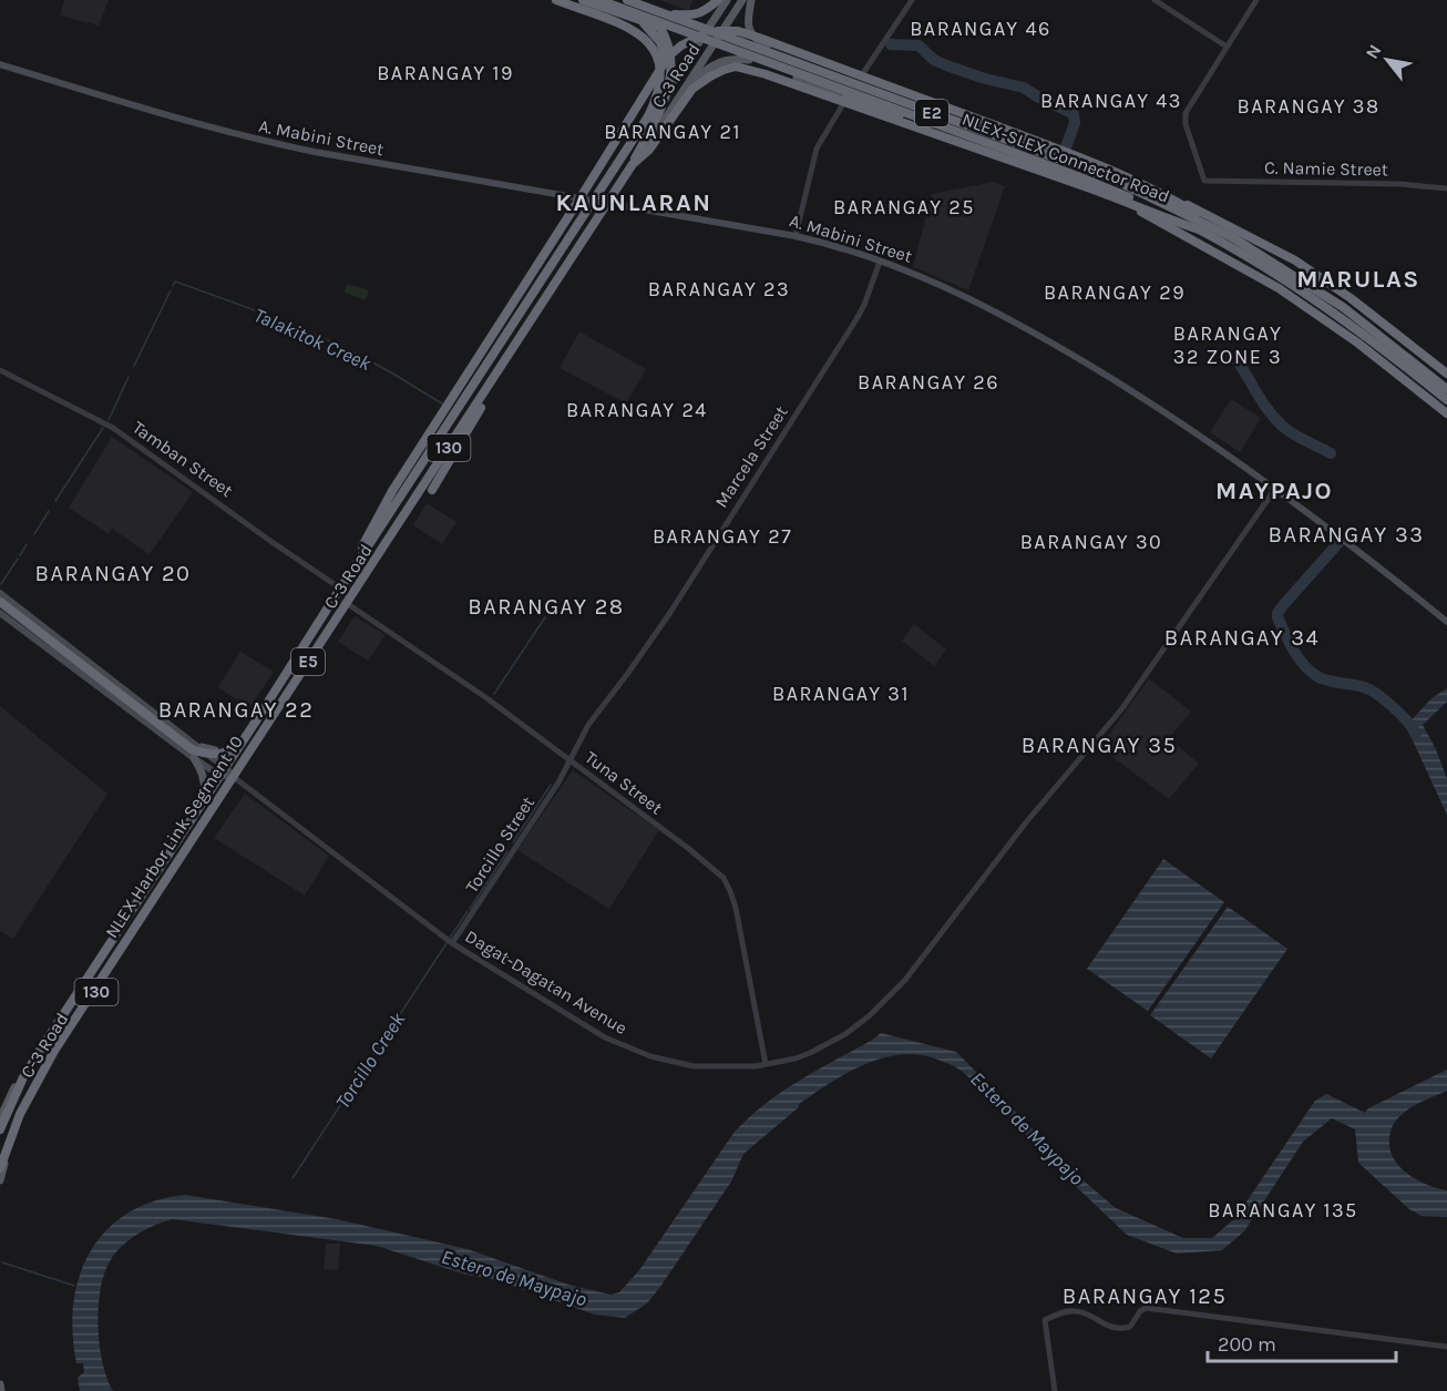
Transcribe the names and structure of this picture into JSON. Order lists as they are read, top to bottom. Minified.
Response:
{"streets":{"highway":["E2","NLEX-SLEX Connector Road","E5","NLEX Harbor Link Segment 10"],"main road":["C-3 Road","A. Mabini Street","130","Dagat-Dagatan Avenue"],"street":["C. Namie Street","Marcela Street","Tamban Street","Tuna Street","Torcillo Street"]},"crossings":[["C-3 Road","A. Mabini Street"],["C-3 Road","Tamban Street"],["C-3 Road","Tuna Street"],["C-3 Road","Dagat-Dagatan Avenue"],["A. Mabini Street","Marcela Street"],["A. Mabini Street","Dagat-Dagatan Avenue"],["Marcela Street","Tuna Street"],["Marcela Street","Torcillo Street"],["Tuna Street","Torcillo Street"],["Tuna Street","Dagat-Dagatan Avenue"],["Torcillo Street","Dagat-Dagatan Avenue"]],"districts":["BARANGAY 46","BARANGAY 19","BARANGAY 43","BARANGAY 38","BARANGAY 21","KAUNLARAN","BARANGAY 25","MARULAS","BARANGAY 23","BARANGAY 29","BARANGAY 32 ZONE 3","BARANGAY 26","BARANGAY 24","MAYPAJO","BARANGAY 33","BARANGAY 27","BARANGAY 30","BARANGAY 20","BARANGAY 28","BARANGAY 34","BARANGAY 31","BARANGAY 22","BARANGAY 35","BARANGAY 135","BARANGAY 125"],"water":["Talakitok Creek","Torcillo Creek","Estero de Maypajo"],"scale_bar":"200 m","north":"top left"}
